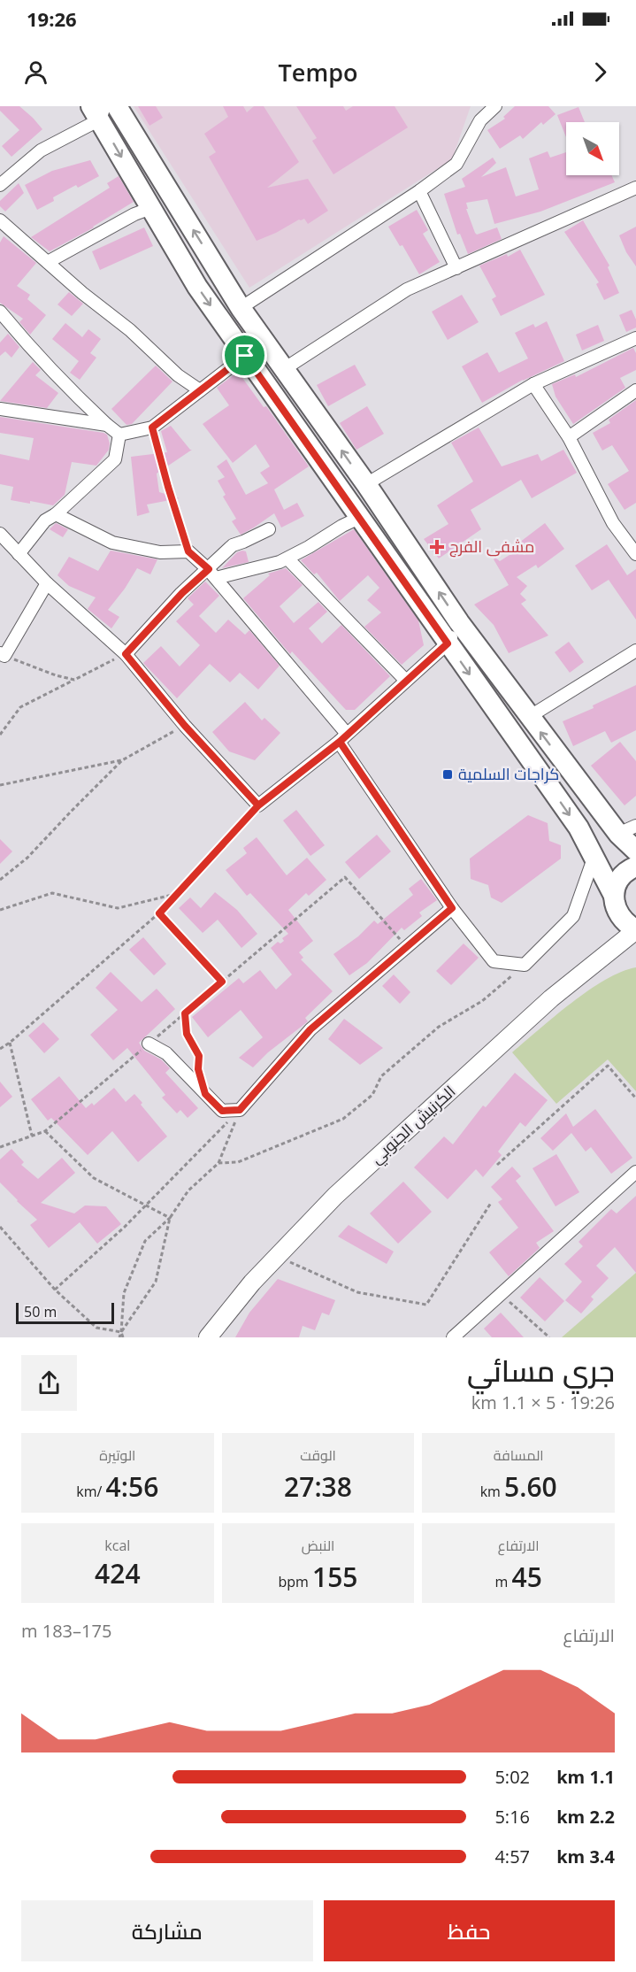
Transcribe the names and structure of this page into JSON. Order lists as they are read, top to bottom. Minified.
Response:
{"streets":{"main road":["الكرنيش الجنوبي"]},"places":{"health":["مشفى الفرج"],"transit":["كراجات السلمية"]},"scale_bar":"50 m","north":"bottom right","page":{"status":"19:26","header":"Tempo","scale":"50 m","heading":["جري مسائي","19:26 · 5 × 1.1 km"],"stats":[["المسافة","5.60 km"],["الوقت","27:38"],["الوتيرة","4:56 /km"],["الارتفاع","45 m"],["النبض","155 bpm"],["kcal","424"]],"chart":["الارتفاع","175–183 m"],"list":[{"name":"1.1 km","note":"5:02"},{"name":"2.2 km","note":"5:16"},{"name":"3.4 km","note":"4:57"}],"buttons":["حفظ","مشاركة"]}}
